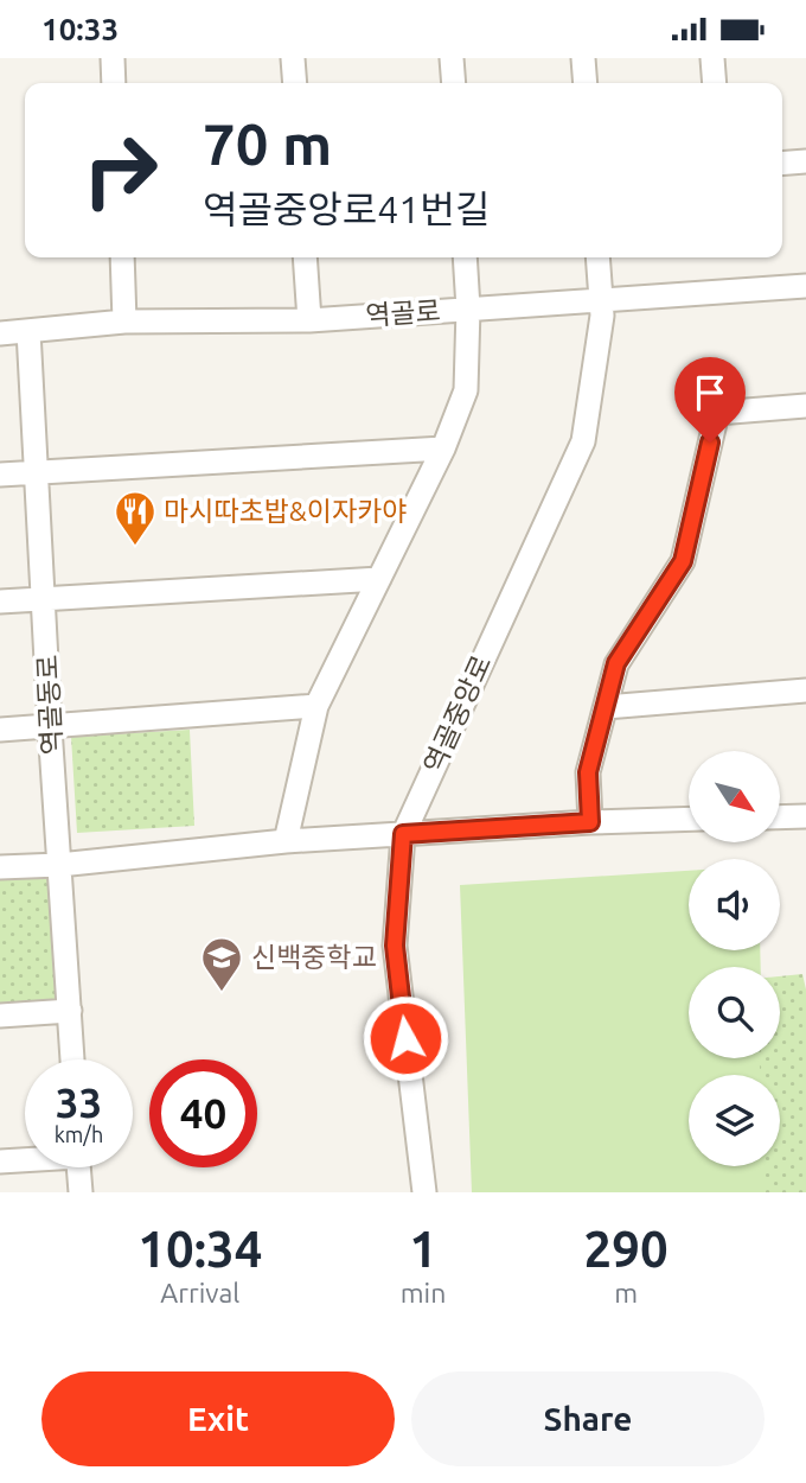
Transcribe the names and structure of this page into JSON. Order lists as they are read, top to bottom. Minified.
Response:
{"streets":{"street":["역골로","역골동로","역골중앙로"]},"crossings":[["역골로","역골동로"],["역골로","역골중앙로"]],"places":{"restaurant":["마시따초밥&이자카야"],"school or university":["신백중학교"]},"north":"bottom right","page":{"status":"10:33","turn":["70 m","역골중앙로41번길"],"speed":"33 km/h","limit":"40","eta":["10:34","Arrival","1","min","290","m"],"buttons":["Exit","Share"]}}
